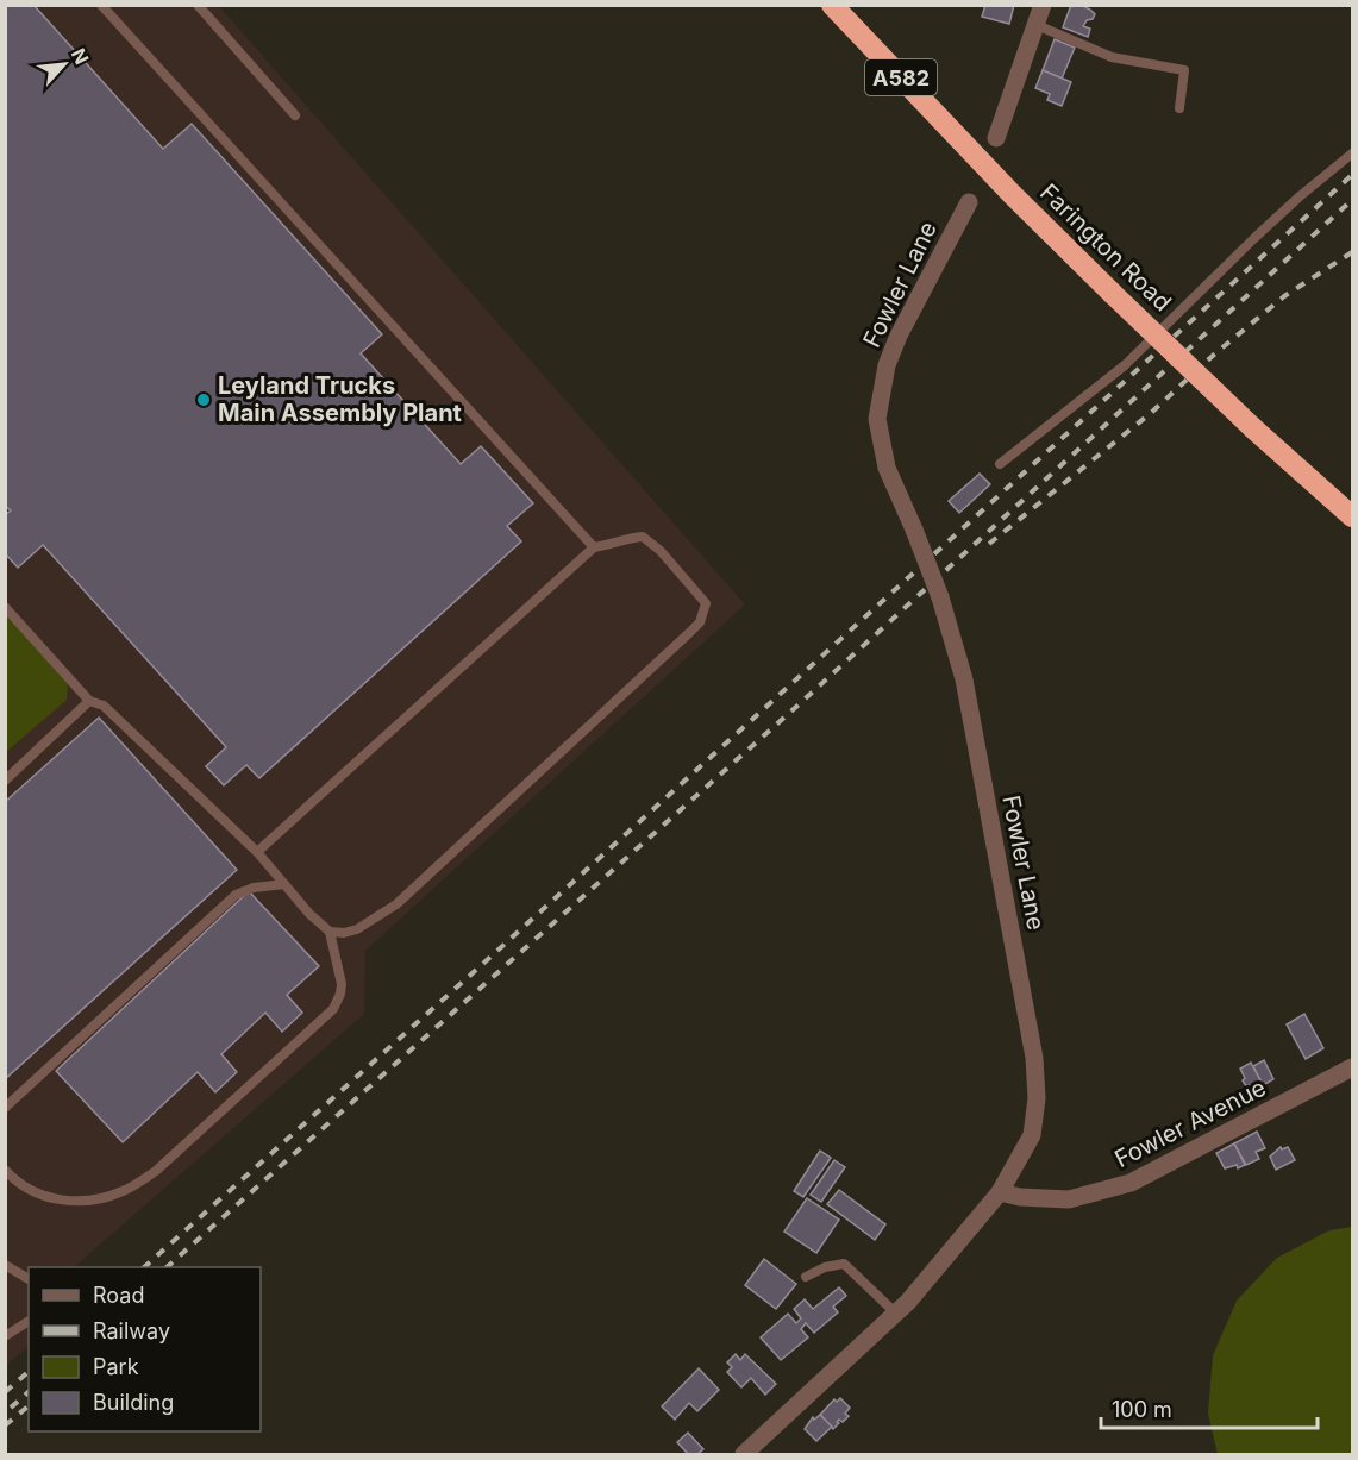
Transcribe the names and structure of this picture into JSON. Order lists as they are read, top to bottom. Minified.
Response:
{"streets":{"highway":["A582","Farington Road"],"street":["Fowler Lane","Fowler Avenue"]},"crossings":[["Fowler Lane","Fowler Avenue"]],"places":["Leyland Trucks Main Assembly Plant"],"legend":["Road","Railway","Park","Building"],"scale_bar":"100 m","north":"top right"}
